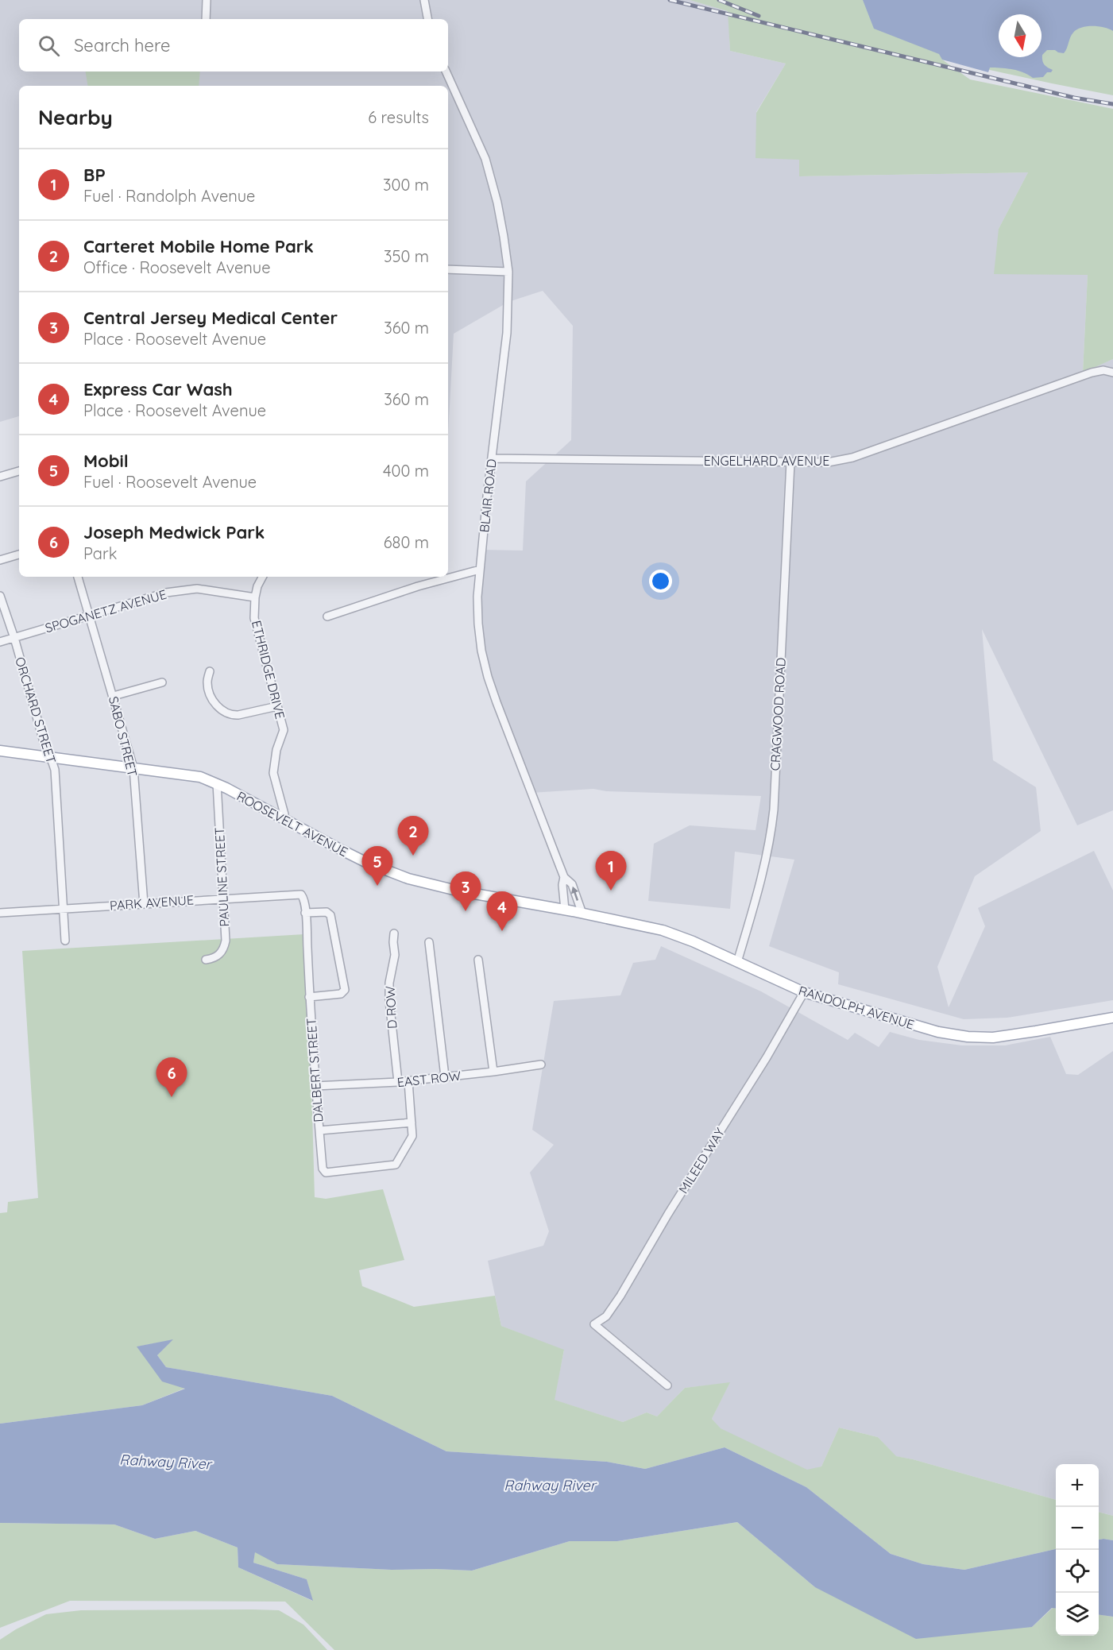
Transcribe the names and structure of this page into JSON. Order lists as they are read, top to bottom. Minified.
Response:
{"streets":{"main road":["ROOSEVELT AVENUE","RANDOLPH AVENUE"],"street":["ENGELHARD AVENUE","BLAIR ROAD","SPOGANETZ AVENUE","ETHRIDGE DRIVE","ORCHARD STREET","CRAGWOOD ROAD","SABO STREET","PAULINE STREET","PARK AVENUE","D ROW","DALBERT STREET","EAST ROW","MILEED WAY"]},"crossings":[["ENGELHARD AVENUE","BLAIR ROAD"],["ENGELHARD AVENUE","CRAGWOOD ROAD"],["BLAIR ROAD","ROOSEVELT AVENUE"],["BLAIR ROAD","RANDOLPH AVENUE"],["SPOGANETZ AVENUE","ETHRIDGE DRIVE"],["SPOGANETZ AVENUE","ORCHARD STREET"],["SPOGANETZ AVENUE","SABO STREET"],["ETHRIDGE DRIVE","ROOSEVELT AVENUE"],["ORCHARD STREET","ROOSEVELT AVENUE"],["ORCHARD STREET","PARK AVENUE"],["CRAGWOOD ROAD","RANDOLPH AVENUE"],["SABO STREET","ROOSEVELT AVENUE"],["SABO STREET","PARK AVENUE"],["ROOSEVELT AVENUE","PAULINE STREET"],["ROOSEVELT AVENUE","RANDOLPH AVENUE"],["PAULINE STREET","PARK AVENUE"],["PARK AVENUE","DALBERT STREET"],["D ROW","EAST ROW"],["RANDOLPH AVENUE","MILEED WAY"],["DALBERT STREET","EAST ROW"]],"water":["Rahway River"],"north":"bottom","page":{"search":"Search here","heading":["Nearby","6 results"],"list":[{"mark":"1","name":"BP","note":"Fuel · Randolph Avenue","value":"300 m"},{"mark":"2","name":"Carteret Mobile Home Park","note":"Office · Roosevelt Avenue","value":"350 m"},{"mark":"3","name":"Central Jersey Medical Center","note":"Place · Roosevelt Avenue","value":"360 m"},{"mark":"4","name":"Express Car Wash","note":"Place · Roosevelt Avenue","value":"360 m"},{"mark":"5","name":"Mobil","note":"Fuel · Roosevelt Avenue","value":"400 m"},{"mark":"6","name":"Joseph Medwick Park","note":"Park","value":"680 m"}],"pins":["2","5","1","3","4","6"],"map_buttons":["+","−"]}}
